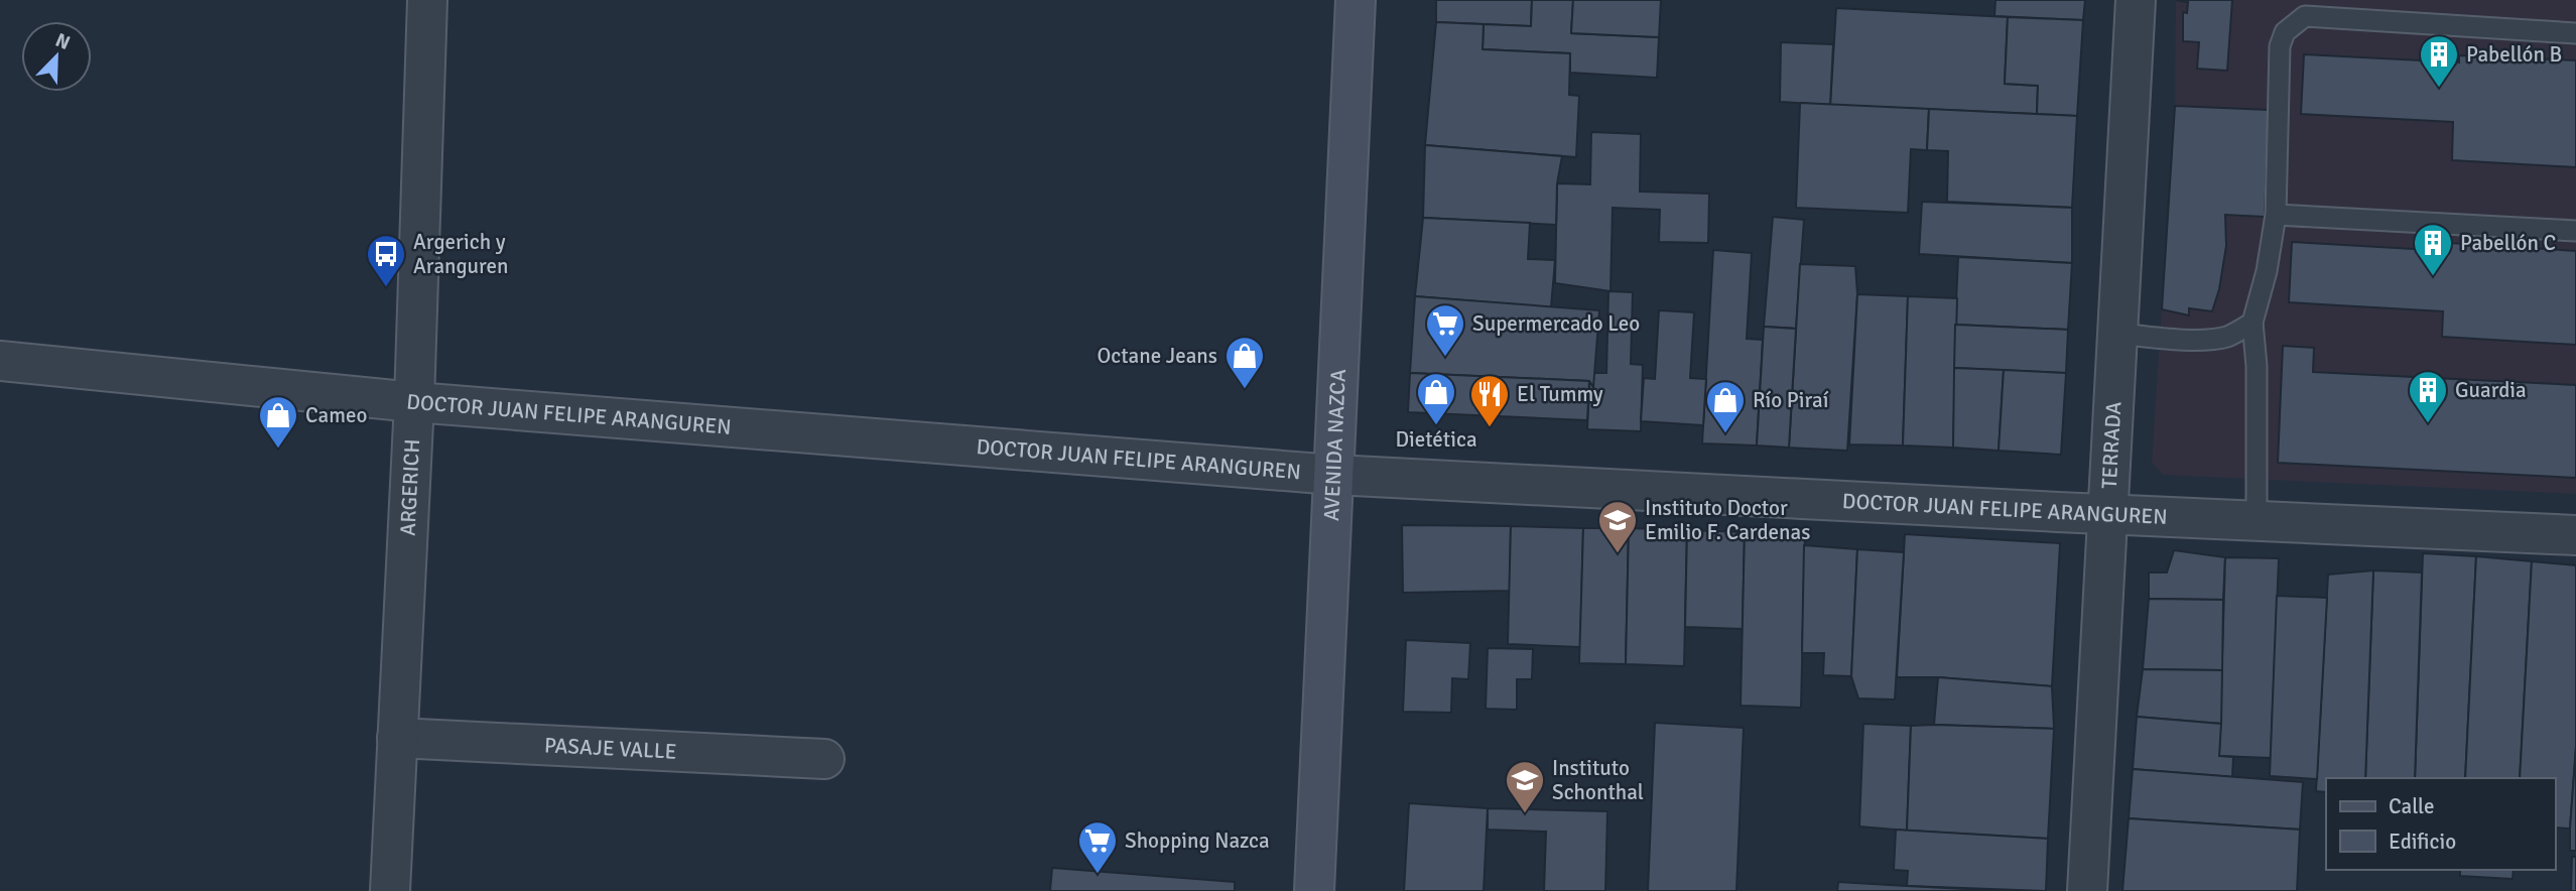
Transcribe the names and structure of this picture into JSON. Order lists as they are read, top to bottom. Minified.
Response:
{"streets":{"main road":["AVENIDA NAZCA"],"street":["DOCTOR JUAN FELIPE ARANGUREN","TERRADA","ARGERICH","PASAJE VALLE"]},"crossings":[["DOCTOR JUAN FELIPE ARANGUREN","AVENIDA NAZCA"],["DOCTOR JUAN FELIPE ARANGUREN","TERRADA"],["DOCTOR JUAN FELIPE ARANGUREN","ARGERICH"],["ARGERICH","PASAJE VALLE"]],"places":{"building":["Pabellón B","Pabellón C","Guardia"],"bus stop":["Argerich y Aranguren"],"supermarket":["Supermercado Leo","Shopping Nazca"],"shop":["Octane Jeans","Dietética","Río Piraí","Cameo"],"restaurant":["El Tummy"],"school or university":["Instituto Doctor Emilio F. Cardenas","Instituto Schonthal"]},"legend":["Calle","Edificio"],"north":"top right"}
